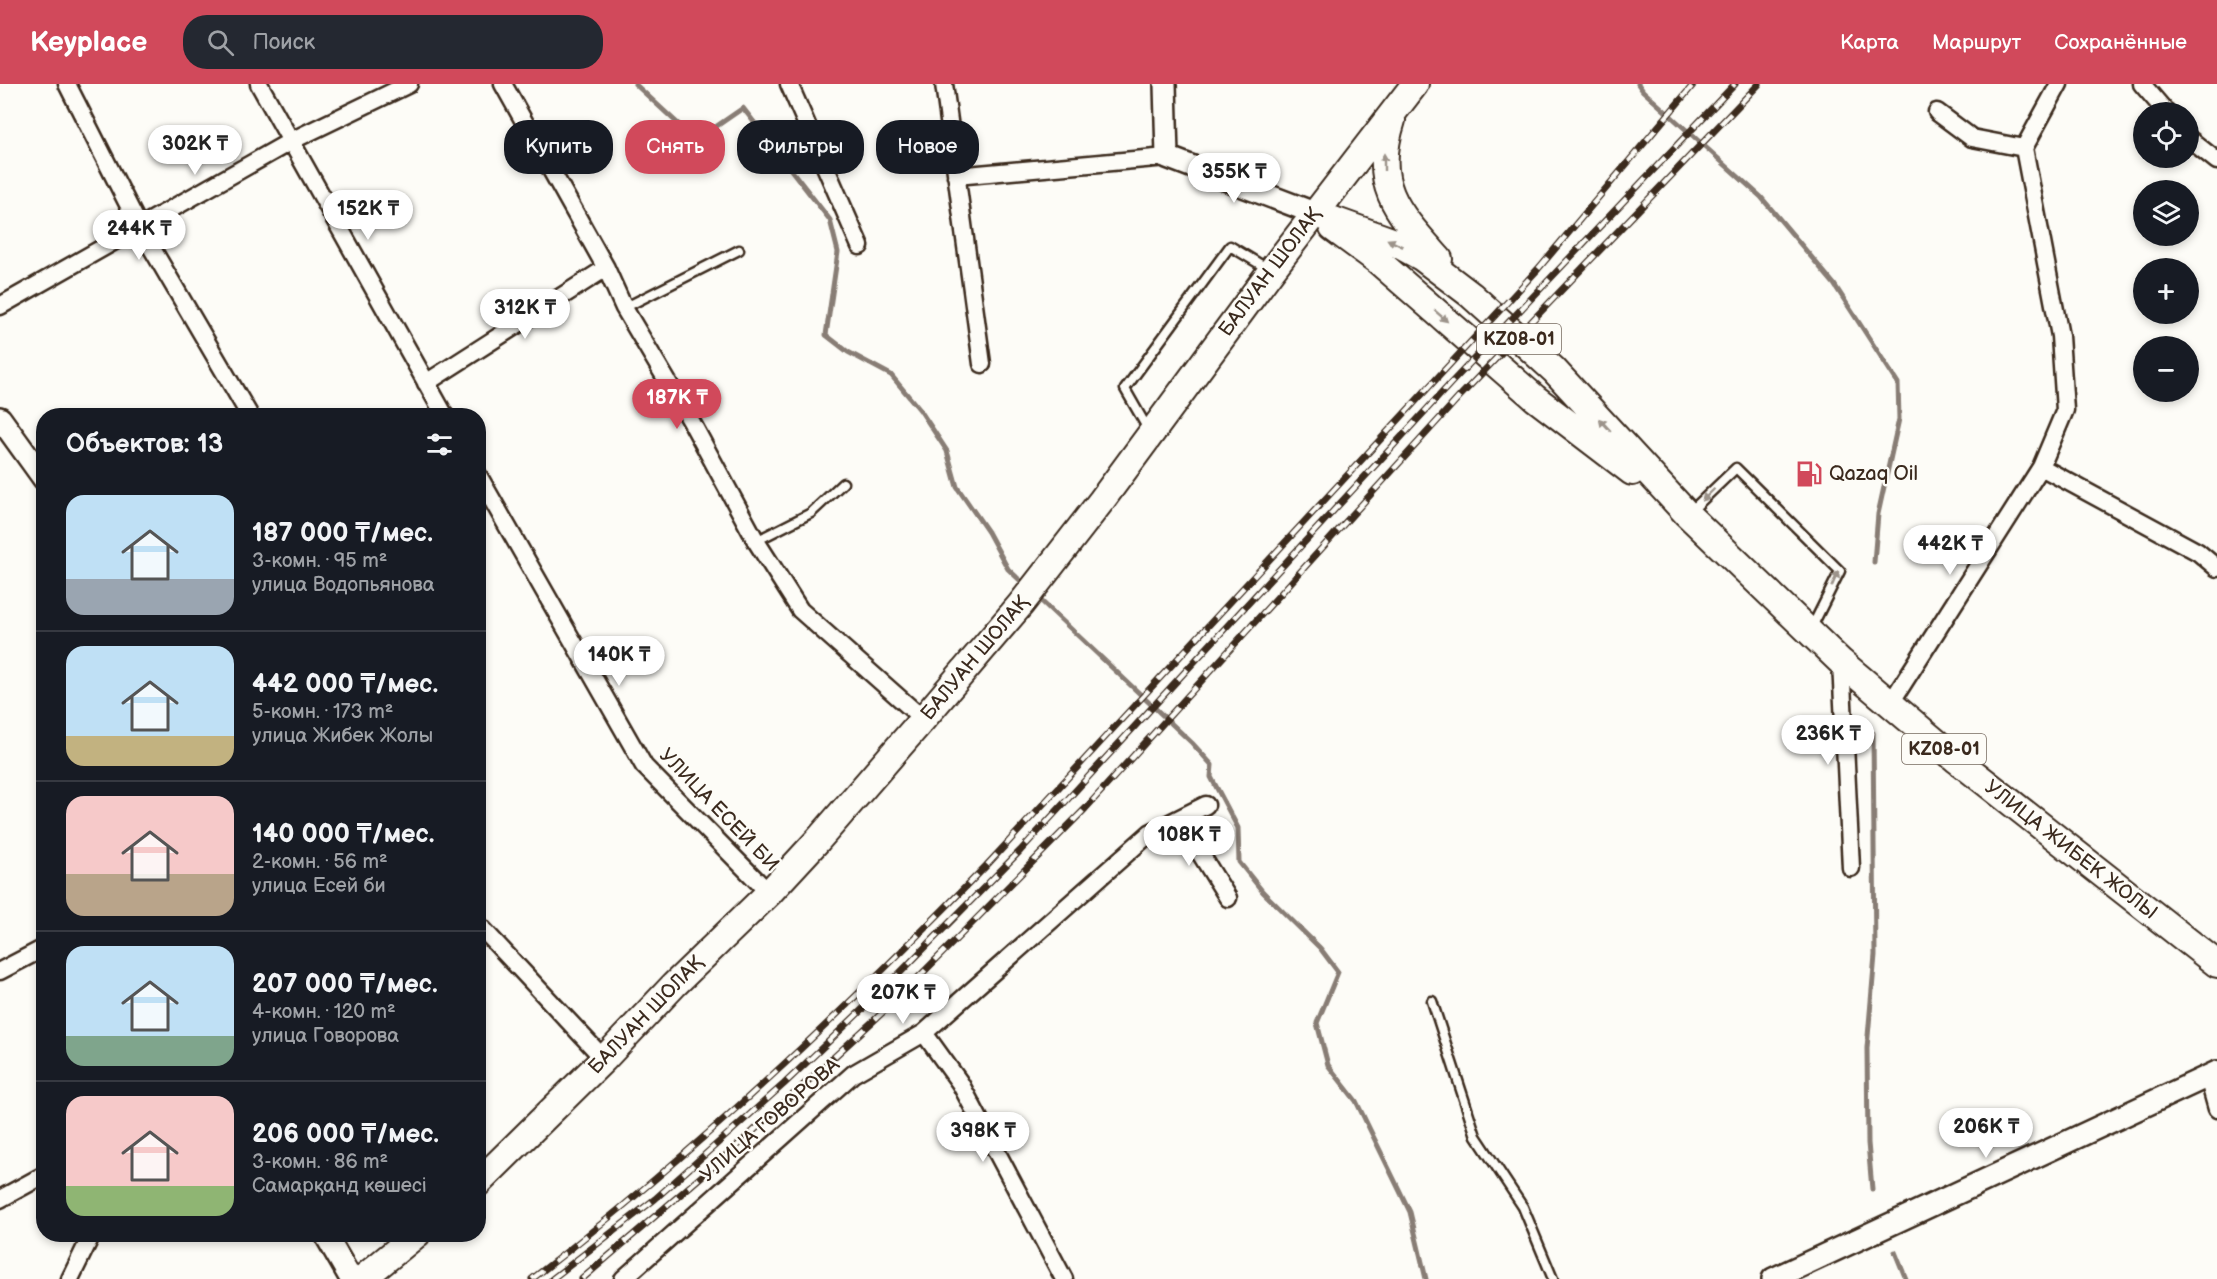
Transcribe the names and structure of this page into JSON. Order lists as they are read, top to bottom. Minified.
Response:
{"streets":{"main road":["БАЛУАН ШОЛАҚ","KZ08-01","УЛИЦА ЖИБЕК ЖОЛЫ"],"street":["УЛИЦА ЕСЕЙ БИ","УЛИЦА ГОВОРОВА"]},"crossings":[["БАЛУАН ШОЛАҚ","KZ08-01"],["БАЛУАН ШОЛАҚ","УЛИЦА ЕСЕЙ БИ"],["БАЛУАН ШОЛАҚ","УЛИЦА ЖИБЕК ЖОЛЫ"],["KZ08-01","УЛИЦА ЖИБЕК ЖОЛЫ"]],"places":{"fuel station":["Qazaq Oil"]},"page":{"header":"Keyplace","search":"Поиск","nav":["Карта","Маршрут","Сохранённые"],"map_buttons":["+","−"],"chip":["Купить","Снять","Фильтры","Новое"],"price":["302K ₸","355K ₸","152K ₸","244K ₸","312K ₸","187K ₸","442K ₸","140K ₸","236K ₸","108K ₸","207K ₸","206K ₸","398K ₸"],"heading":"Объектов: 13","list":[{"name":"187 000 ₸/мес.","note":"3-комн. · 95 m² · улица Водопьянова"},{"name":"442 000 ₸/мес.","note":"5-комн. · 173 m² · улица Жибек Жолы"},{"name":"140 000 ₸/мес.","note":"2-комн. · 56 m² · улица Есей би"},{"name":"207 000 ₸/мес.","note":"4-комн. · 120 m² · улица Говорова"},{"name":"206 000 ₸/мес.","note":"3-комн. · 86 m² · Самарқанд көшесі"}]}}
